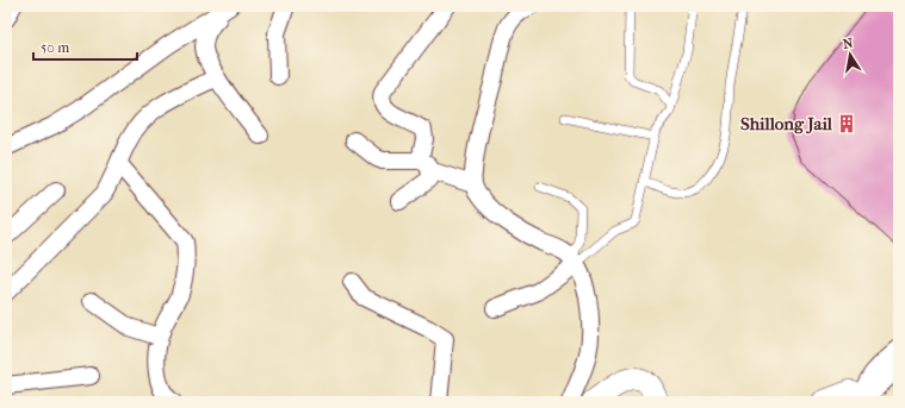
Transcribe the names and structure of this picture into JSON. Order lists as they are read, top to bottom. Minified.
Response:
{"places":{"building":["Shillong Jail"]},"scale_bar":"50 m","north":"top"}
